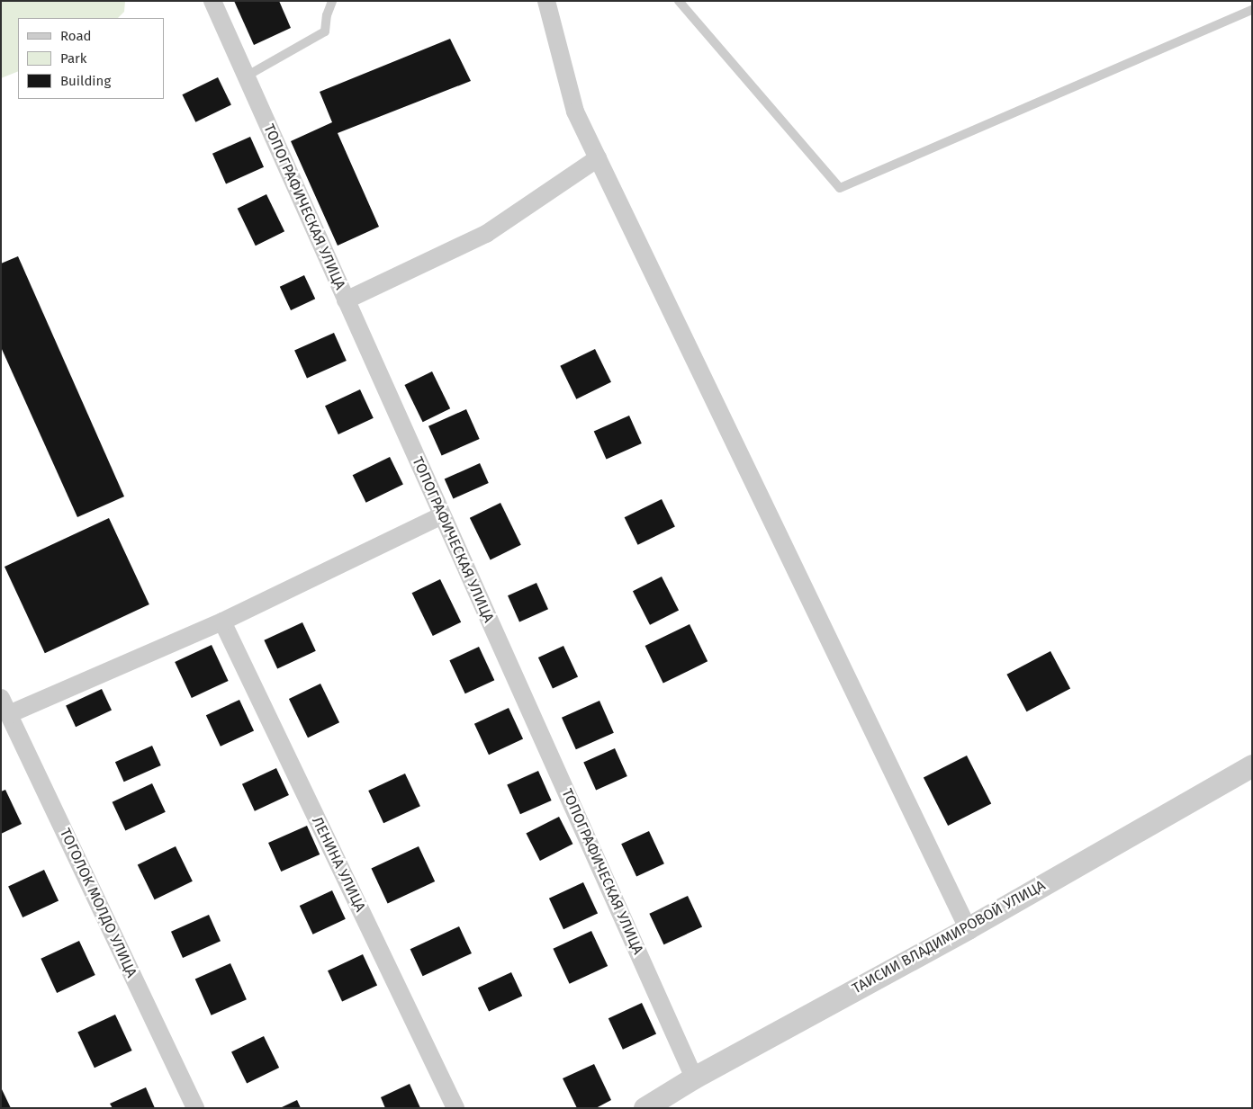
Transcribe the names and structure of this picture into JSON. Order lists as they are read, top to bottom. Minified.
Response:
{"streets":{"street":["ТОПОГРАФИЧЕСКАЯ УЛИЦА","ЛЕНИНА УЛИЦА","ТОГОЛОК МОЛДО УЛИЦА","ТАИСИИ ВЛАДИМИРОВОЙ УЛИЦА"]},"crossings":[["ТОПОГРАФИЧЕСКАЯ УЛИЦА","ТАИСИИ ВЛАДИМИРОВОЙ УЛИЦА"]],"legend":["Road","Park","Building"]}
